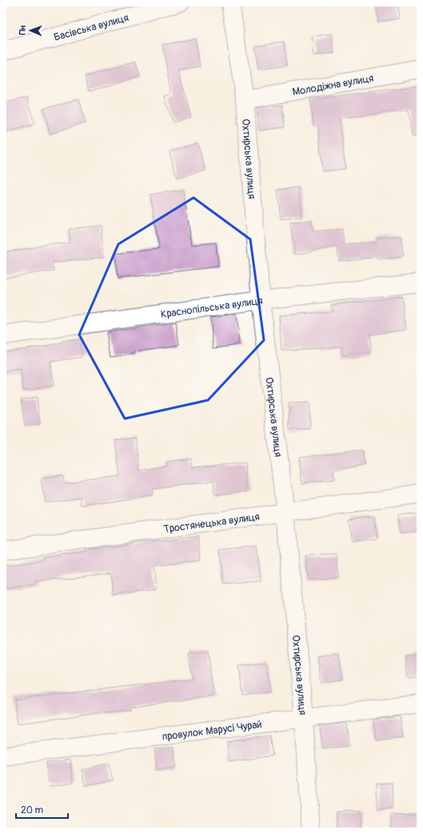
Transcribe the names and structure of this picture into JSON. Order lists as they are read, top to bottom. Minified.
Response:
{"streets":{"street":["Басівська вулиця","Молодіжна вулиця","Охтирська вулиця","Краснопільська вулиця","Тростянецька вулиця","провулок Марусі Чурай"]},"crossings":[["Молодіжна вулиця","Охтирська вулиця"],["Охтирська вулиця","Краснопільська вулиця"],["Охтирська вулиця","Тростянецька вулиця"],["Охтирська вулиця","провулок Марусі Чурай"]],"scale_bar":"20 m","north":"left"}
